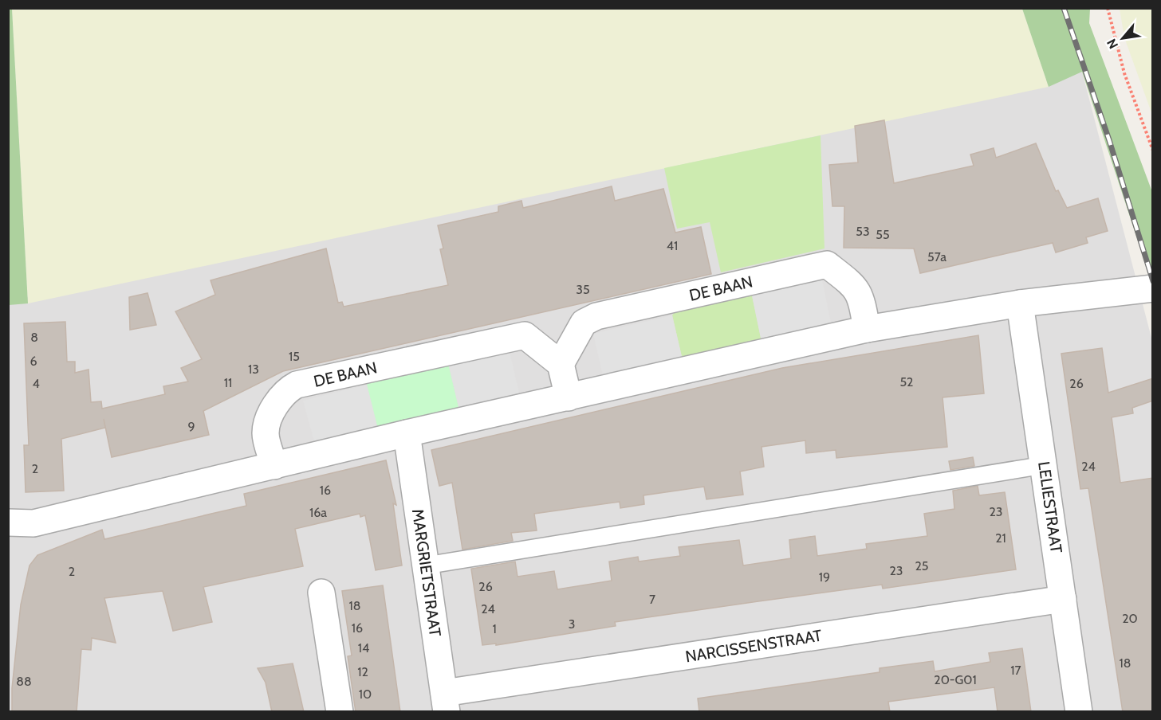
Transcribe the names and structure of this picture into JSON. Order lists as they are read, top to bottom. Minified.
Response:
{"streets":{"street":["DE BAAN","LELIESTRAAT","MARGRIETSTRAAT","NARCISSENSTRAAT"]},"crossings":[["LELIESTRAAT","NARCISSENSTRAAT"],["MARGRIETSTRAAT","NARCISSENSTRAAT"]],"house_numbers":["53","55","41","57a","35","8","15","6","13","52","11","4","26","9","24","2","16","23","16a","21","25","23","2","19","26","7","18","24","20","3","16","1","14","18","17","12","20-G01","88","10"],"north":"bottom left"}
